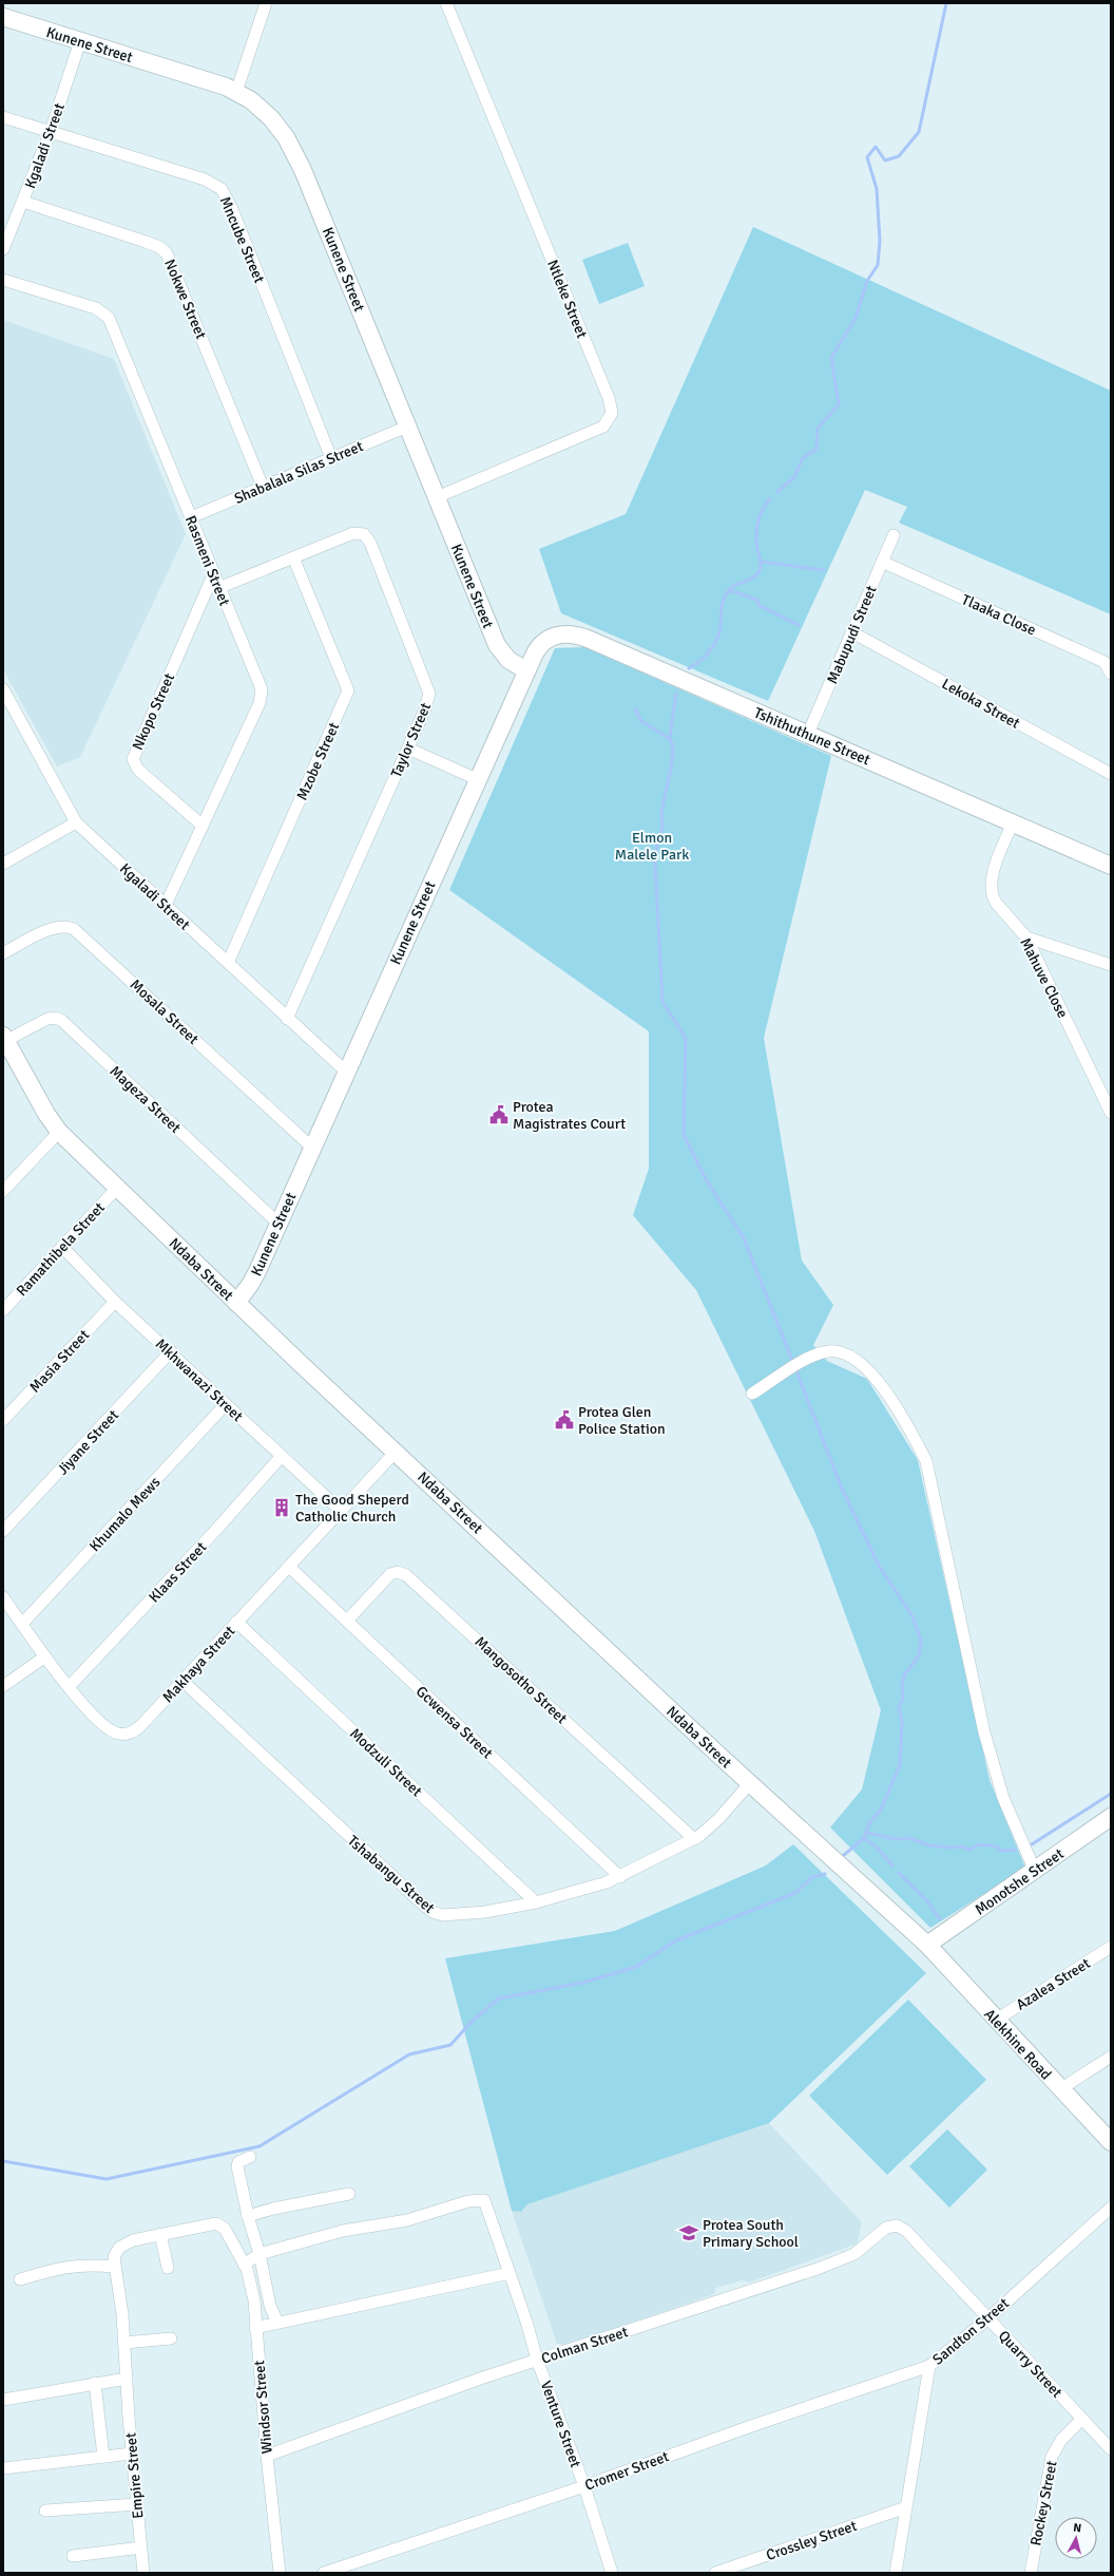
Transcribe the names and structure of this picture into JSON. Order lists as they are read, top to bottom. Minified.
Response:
{"streets":{"street":["Kunene Street","Kgaladi Street","Mncube Street","Nokwe Street","Ntleke Street","Shabalala Silas Street","Rasmeni Street","Tlaaka Close","Mabupudi Street","Lekoka Street","Nkopo Street","Tshithuthune Street","Taylor Street","Mzobe Street","Mahuve Close","Mosala Street","Mageza Street","Ramathibela Street","Ndaba Street","Masia Street","Mkhwanazi Street","Jiyane Street","Khumalo Mews","Klaas Street","Makhaya Street","Mangosotho Street","Gcwensa Street","Modzuli Street","Tshabangu Street","Monotshe Street","Azalea Street","Alekhine Road","Sandton Street","Colman Street","Quarry Street","Windsor Street","Venture Street","Cromer Street","Empire Street","Rockey Street","Crossley Street"]},"crossings":[["Kunene Street","Kgaladi Street"],["Kunene Street","Ntleke Street"],["Kunene Street","Shabalala Silas Street"],["Kunene Street","Tshithuthune Street"],["Kunene Street","Mosala Street"],["Kunene Street","Mageza Street"],["Kunene Street","Ndaba Street"],["Kgaladi Street","Mncube Street"],["Kgaladi Street","Nokwe Street"],["Kgaladi Street","Rasmeni Street"],["Kgaladi Street","Taylor Street"],["Kgaladi Street","Mzobe Street"],["Mncube Street","Shabalala Silas Street"],["Nokwe Street","Shabalala Silas Street"],["Shabalala Silas Street","Rasmeni Street"],["Rasmeni Street","Nkopo Street"],["Rasmeni Street","Taylor Street"],["Tlaaka Close","Mabupudi Street"],["Mabupudi Street","Lekoka Street"],["Mabupudi Street","Tshithuthune Street"],["Tshithuthune Street","Mahuve Close"],["Taylor Street","Mzobe Street"],["Mageza Street","Ndaba Street"],["Ramathibela Street","Ndaba Street"],["Ramathibela Street","Mkhwanazi Street"],["Ndaba Street","Makhaya Street"],["Ndaba Street","Tshabangu Street"],["Ndaba Street","Monotshe Street"],["Ndaba Street","Alekhine Road"],["Masia Street","Mkhwanazi Street"],["Mkhwanazi Street","Jiyane Street"],["Mkhwanazi Street","Khumalo Mews"],["Mkhwanazi Street","Klaas Street"],["Mkhwanazi Street","Makhaya Street"],["Khumalo Mews","Makhaya Street"],["Klaas Street","Makhaya Street"],["Makhaya Street","Gcwensa Street"],["Makhaya Street","Modzuli Street"],["Makhaya Street","Tshabangu Street"],["Mangosotho Street","Gcwensa Street"],["Mangosotho Street","Tshabangu Street"],["Gcwensa Street","Tshabangu Street"],["Modzuli Street","Tshabangu Street"],["Monotshe Street","Alekhine Road"],["Azalea Street","Alekhine Road"],["Sandton Street","Quarry Street"],["Sandton Street","Cromer Street"],["Sandton Street","Crossley Street"],["Colman Street","Quarry Street"],["Colman Street","Windsor Street"],["Colman Street","Venture Street"],["Quarry Street","Rockey Street"],["Venture Street","Cromer Street"]],"parks":["Elmon Malele Park"],"places":{"public building":["Protea Magistrates Court","Protea Glen Police Station"],"building":["The Good Sheperd Catholic Church"],"school or university":["Protea South Primary School"]},"north":"top"}
